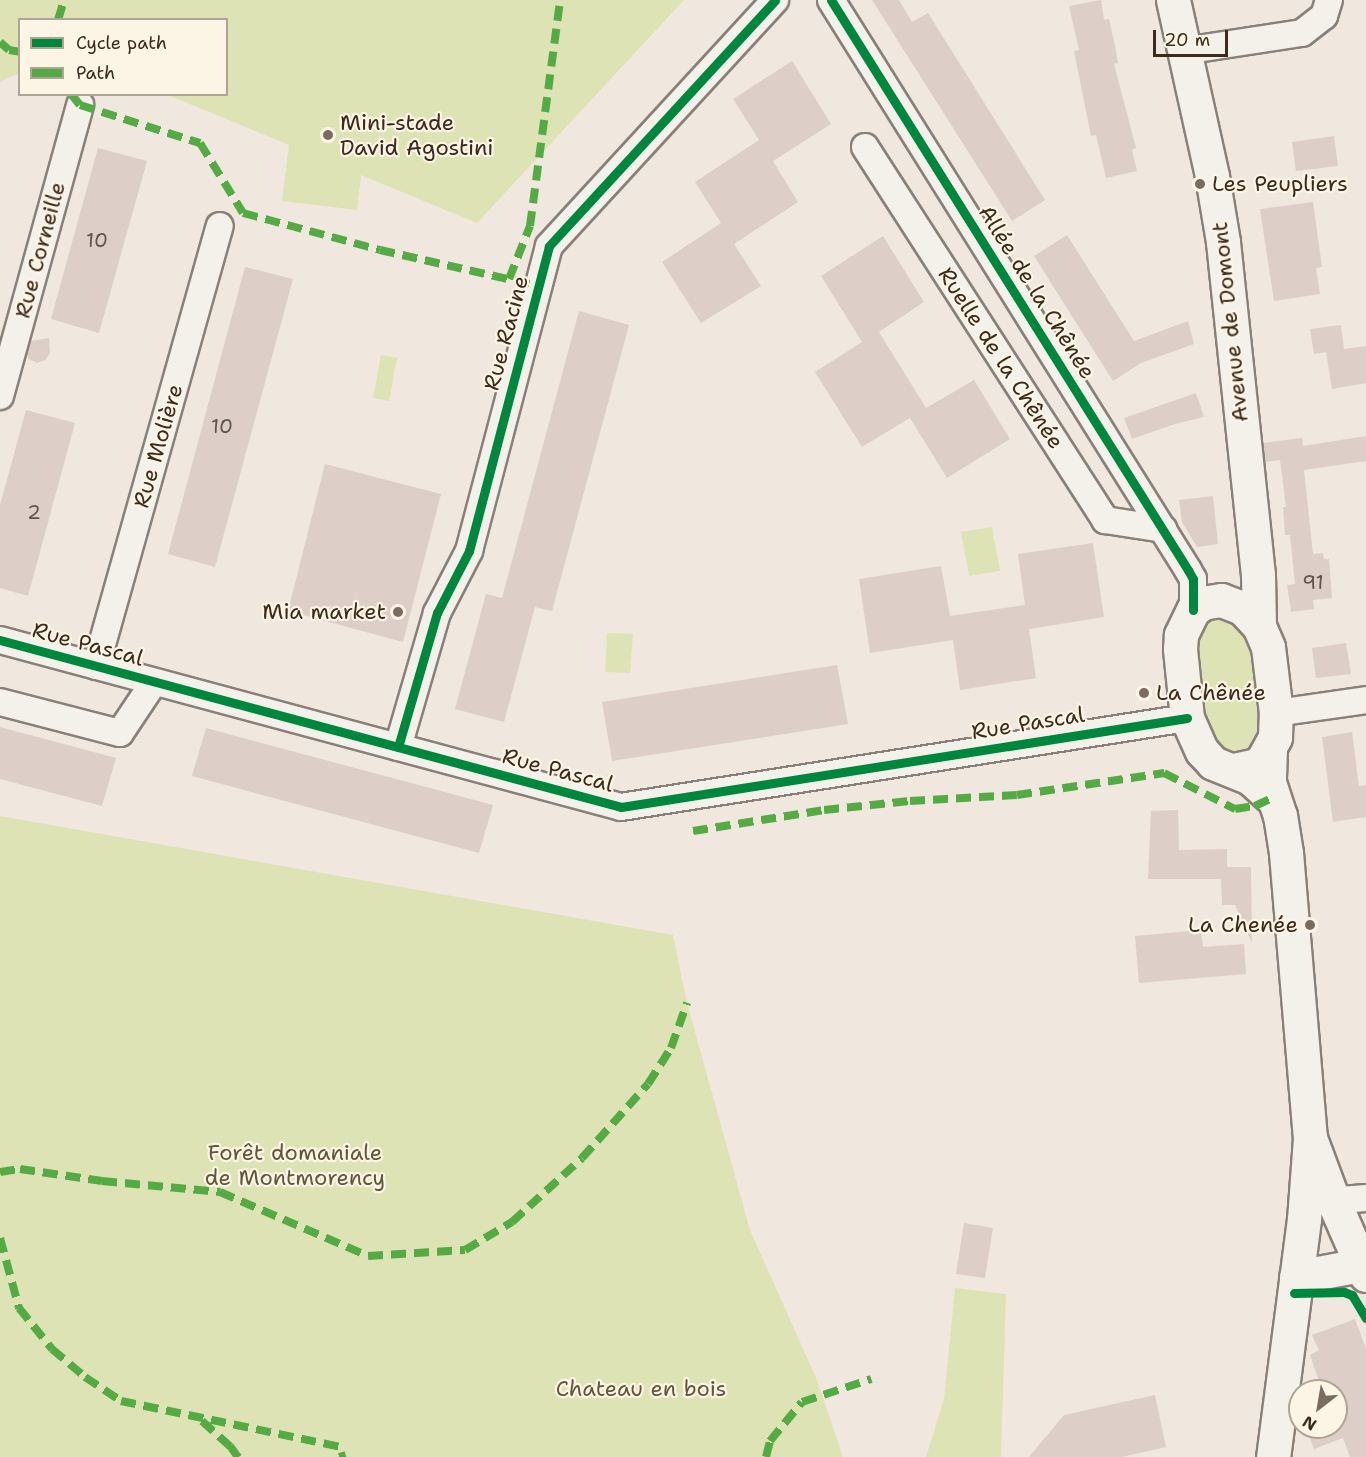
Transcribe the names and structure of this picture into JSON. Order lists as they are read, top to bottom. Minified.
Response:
{"streets":{"main road":["Avenue de Domont"],"street":["Rue Corneille","Allée de la Chênée","Rue Racine","Ruelle de la Chênée","Rue Molière","Rue Pascal"]},"crossings":[["Allée de la Chênée","Ruelle de la Chênée"],["Rue Racine","Rue Pascal"],["Rue Molière","Rue Pascal"]],"parks":["Forêt domaniale de Montmorency","Chateau en bois"],"places":["Mini-stade David Agostini","Les Peupliers","Mia market","La Chênée","La Chenée"],"house_numbers":["10","10","2","91"],"legend":["Cycle path","Path"],"scale_bar":"20 m","north":"bottom left"}
